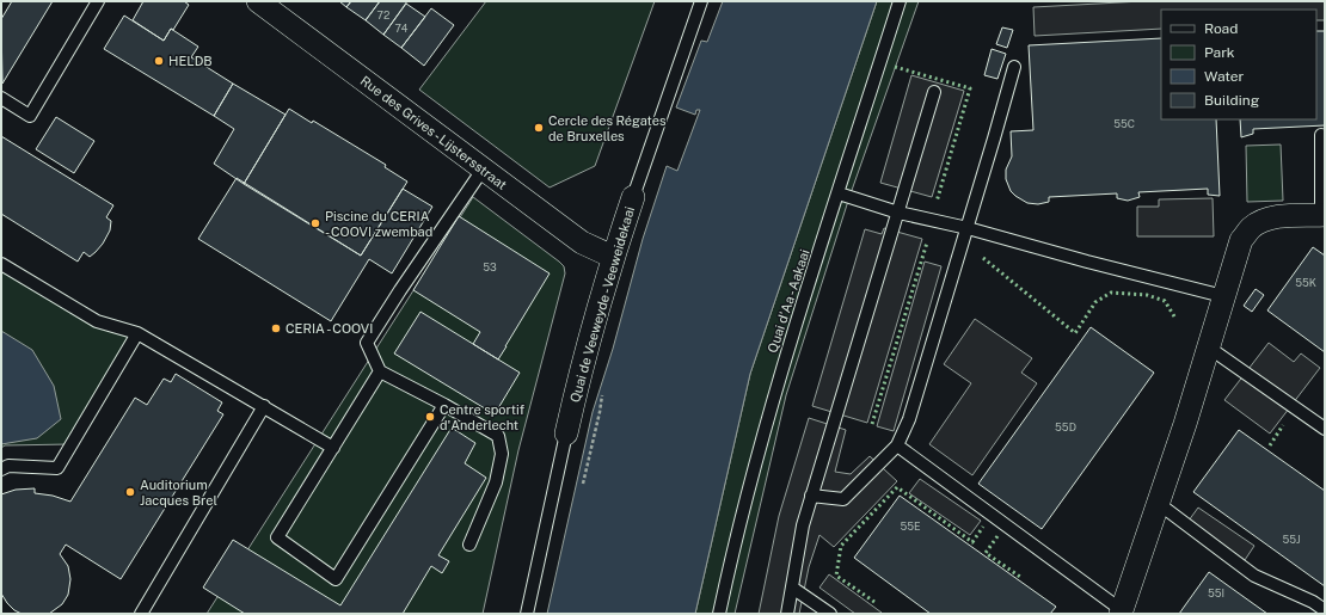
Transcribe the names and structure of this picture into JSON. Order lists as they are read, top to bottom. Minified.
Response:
{"streets":{"street":["Rue des Grives - Lijstersstraat","Quai de Veeweyde - Veeweidekaai"],"lane":["Quai d'Aa - Aakaai"]},"crossings":[["Rue des Grives - Lijstersstraat","Quai de Veeweyde - Veeweidekaai"]],"places":["HELDB","Cercle des Régates de Bruxelles","Piscine du CERIA - COOVI zwembad","CERIA - COOVI","Centre sportif d'Anderlecht","Auditorium Jacques Brel"],"house_numbers":["72","74","55C","53","55K","55D","55E","55J","55I"],"legend":["Road","Park","Water","Building"]}
